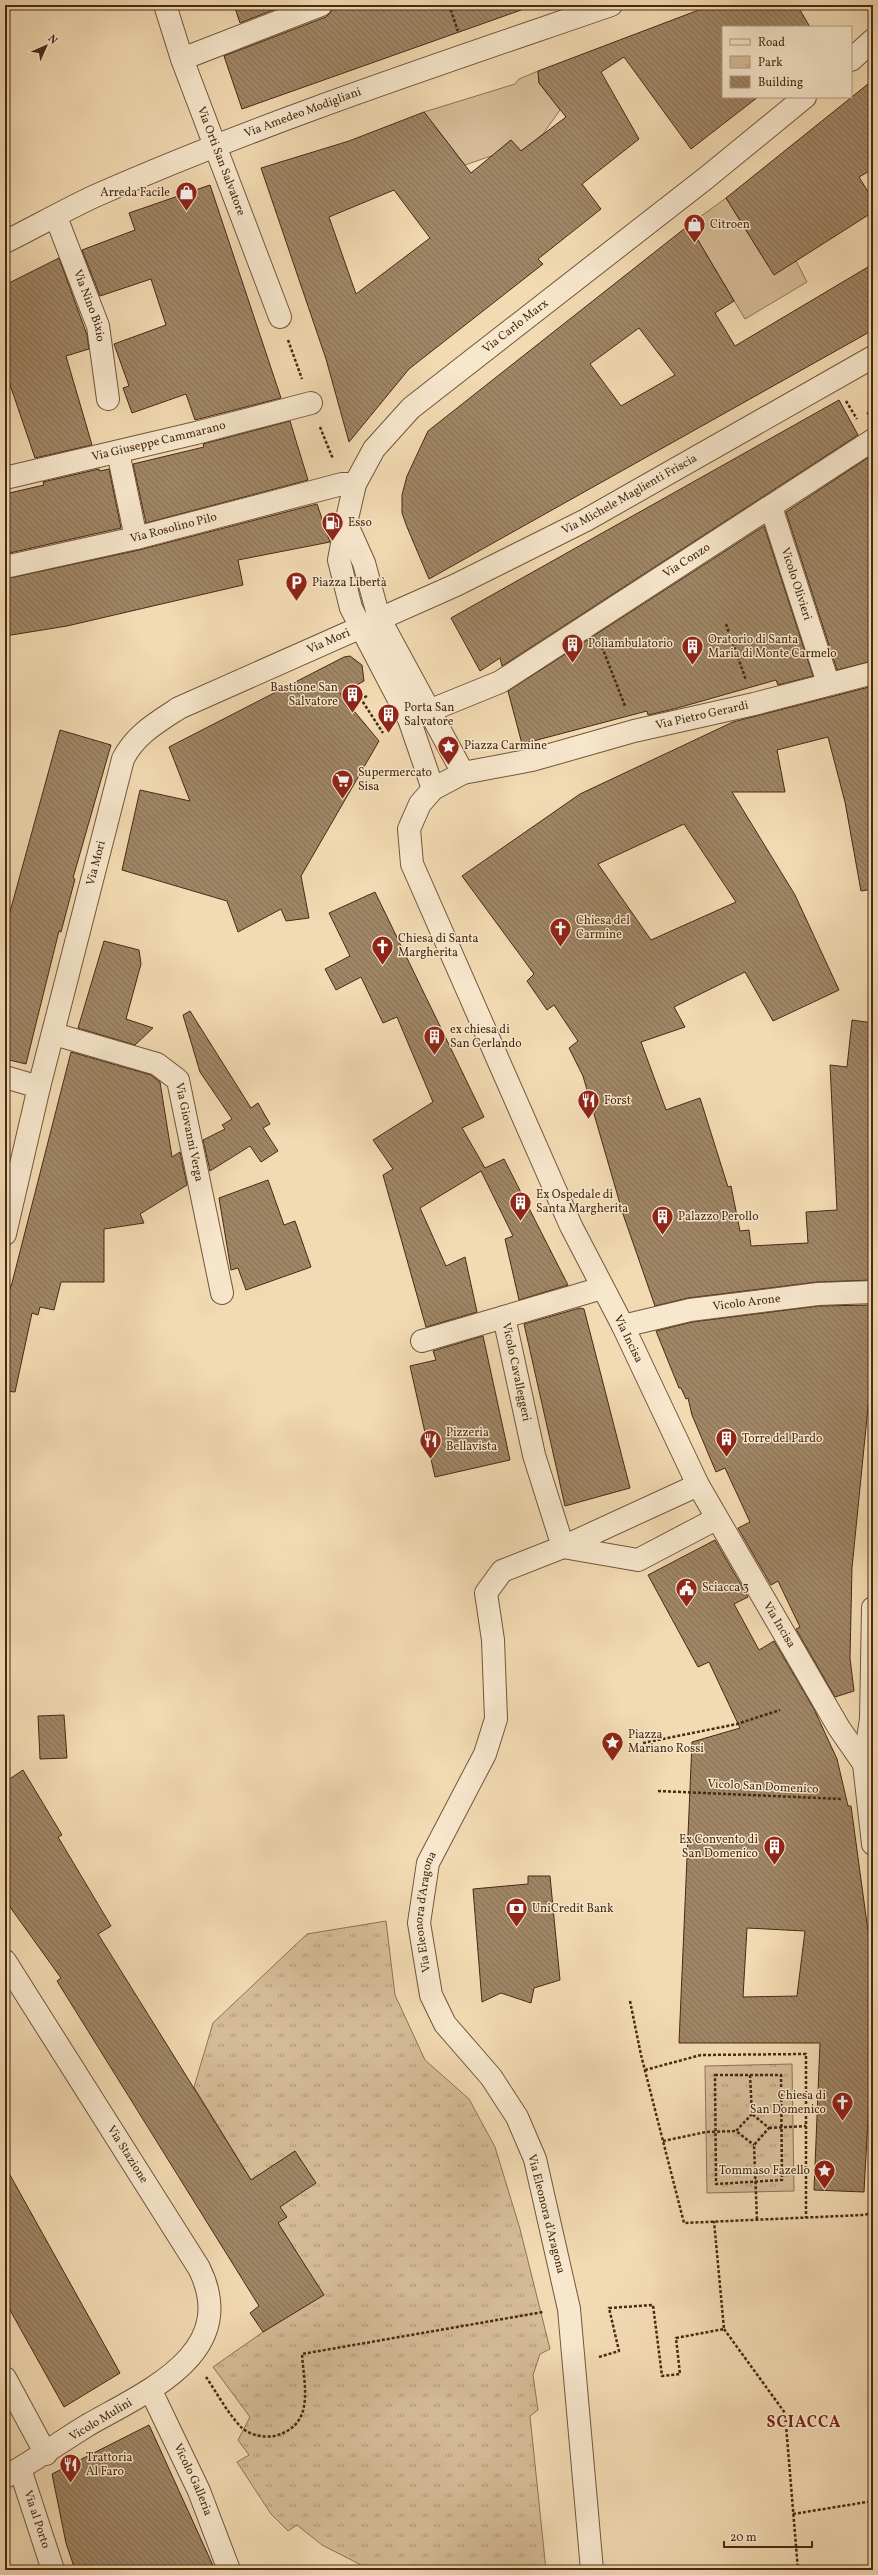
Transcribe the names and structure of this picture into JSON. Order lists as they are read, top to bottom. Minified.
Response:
{"streets":{"street":["Via Amedeo Modigliani","Via Orti San Salvatore","Via Nino Bixio","Via Carlo Marx","Via Giuseppe Cammarano","Via Michele Maglienti Friscia","Via Rosolino Pilo","Via Conzo","Vicolo Olivieri","Via Mori","Via Pietro Gerardi","Via Giovanni Verga","Vicolo Arone","Via Incisa","Vicolo Cavalleggeri","Via Eleonora d'Aragona","Via Stazione","Vicolo Mulini","Vicolo Galleria","Via al Porto"],"path":["Vicolo San Domenico"]},"crossings":[["Via Amedeo Modigliani","Via Orti San Salvatore"],["Via Amedeo Modigliani","Via Nino Bixio"],["Via Carlo Marx","Via Michele Maglienti Friscia"],["Via Carlo Marx","Via Rosolino Pilo"],["Via Carlo Marx","Via Mori"],["Via Michele Maglienti Friscia","Via Mori"],["Via Conzo","Vicolo Olivieri"],["Vicolo Olivieri","Via Pietro Gerardi"],["Via Mori","Via Giovanni Verga"],["Via Pietro Gerardi","Via Incisa"],["Vicolo Arone","Via Incisa"],["Via Incisa","Vicolo Cavalleggeri"],["Via Incisa","Vicolo San Domenico"],["Vicolo Cavalleggeri","Via Eleonora d'Aragona"],["Via Stazione","Vicolo Mulini"],["Vicolo Mulini","Vicolo Galleria"],["Vicolo Mulini","Via al Porto"]],"districts":["SCIACCA"],"places":{"shop":["Arreda Facile","Citroen"],"fuel station":["Esso"],"parking":["Piazza Libertà"],"building":["Poliambulatorio","Oratorio di Santa Maria di Monte Carmelo","Bastione San Salvatore","Porta San Salvatore","ex chiesa di San Gerlando","Ex Ospedale di Santa Margherita","Palazzo Perollo","Torre del Pardo","Ex Convento di San Domenico"],"place":["Piazza Carmine","Piazza Mariano Rossi","Tommaso Fazello"],"supermarket":["Supermercato Sisa"],"church":["Chiesa del Carmine","Chiesa di Santa Margherita","Chiesa di San Domenico"],"restaurant":["Forst","Pizzeria Bellavista","Trattoria Al Faro"],"public building":["Sciacca 3"],"bank":["UniCredit Bank"]},"legend":["Road","Park","Building"],"scale_bar":"20 m","north":"top right"}
